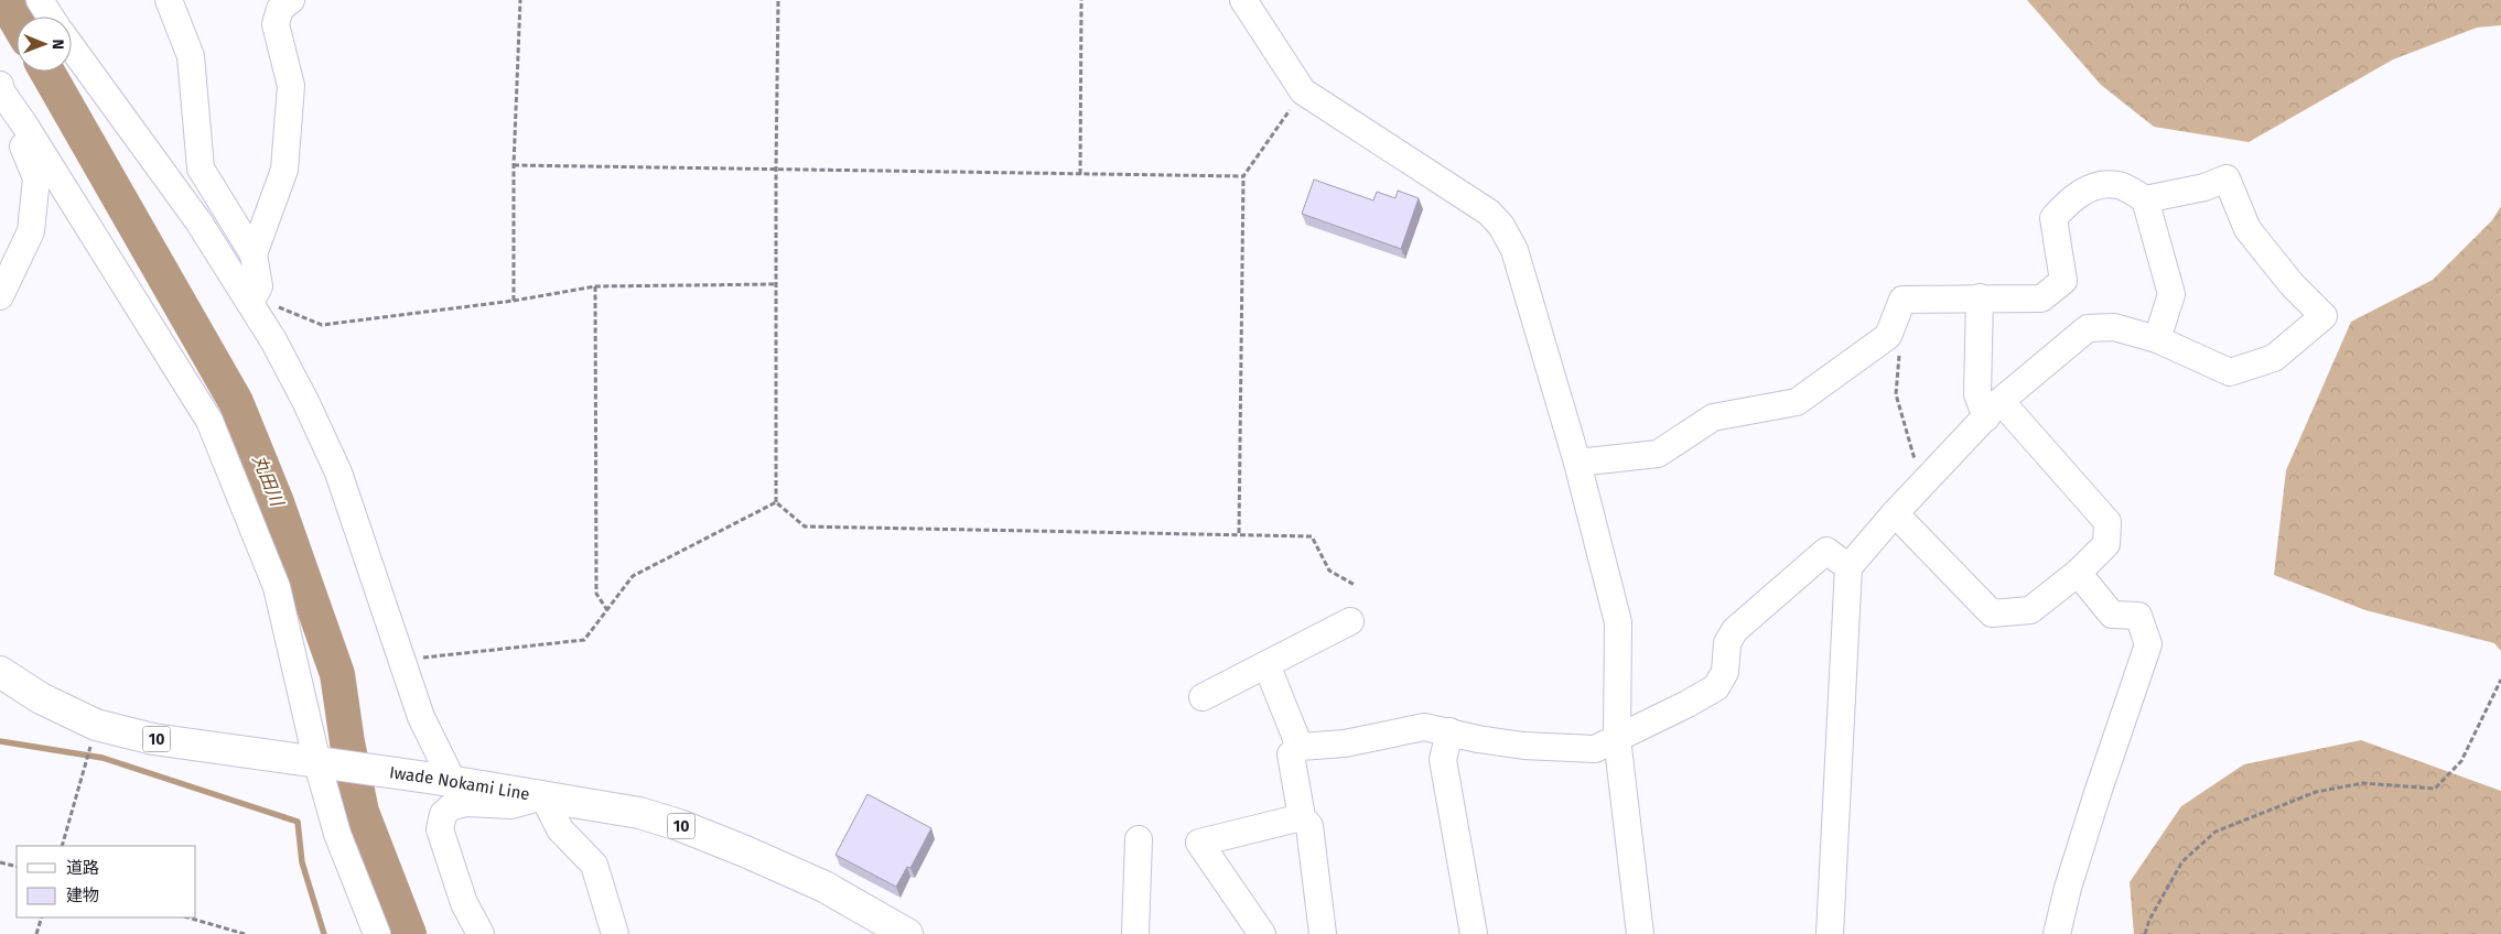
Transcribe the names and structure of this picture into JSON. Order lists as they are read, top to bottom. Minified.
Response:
{"streets":{"main road":["10","Iwade Nokami Line"]},"water":["丸田川"],"legend":["道路","建物"],"north":"right"}
